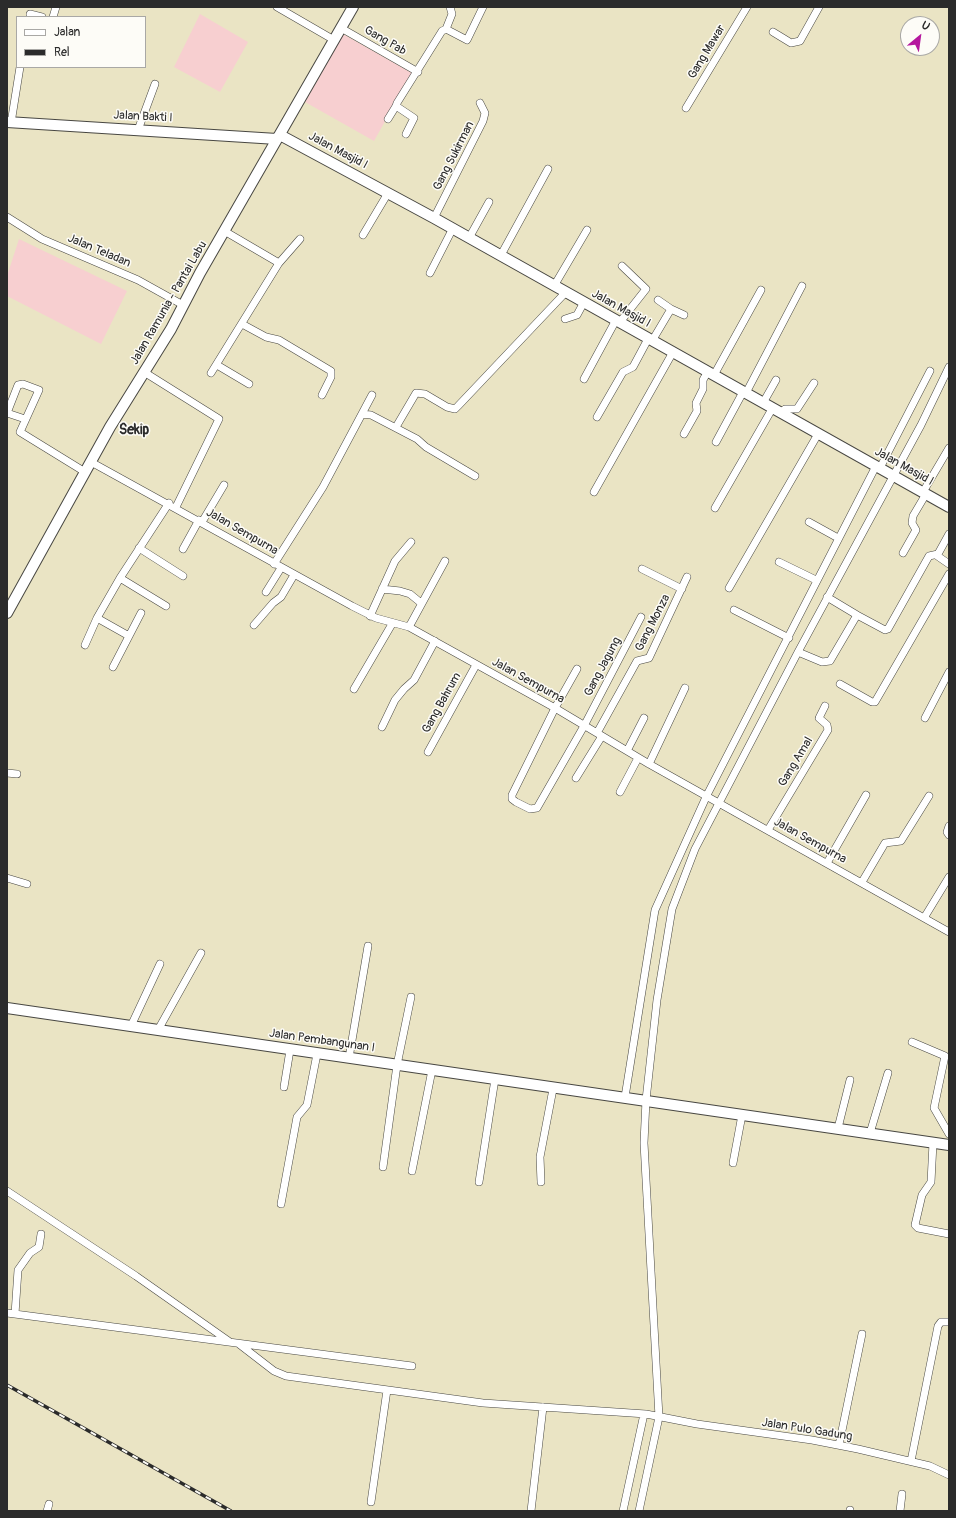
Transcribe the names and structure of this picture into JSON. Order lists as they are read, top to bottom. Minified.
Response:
{"streets":{"main road":["Jalan Bakti I","Jalan Masjid I","Jalan Ramunia - Pantai Labu","Jalan Pembangunan I"],"street":["Gang Pab","Gang Mawar","Gang Sukirman","Jalan Teladan","Jalan Sempurna","Gang Monza","Gang Jagung","Gang Bahrum","Gang Amal","Jalan Pulo Gadung"]},"crossings":[["Gang Pab","Jalan Ramunia - Pantai Labu"],["Jalan Bakti I","Jalan Masjid I"],["Jalan Bakti I","Jalan Ramunia - Pantai Labu"],["Jalan Masjid I","Gang Sukirman"],["Jalan Masjid I","Jalan Ramunia - Pantai Labu"],["Jalan Teladan","Jalan Ramunia - Pantai Labu"],["Jalan Ramunia - Pantai Labu","Jalan Sempurna"],["Jalan Sempurna","Gang Monza"],["Jalan Sempurna","Gang Jagung"],["Jalan Sempurna","Gang Bahrum"],["Jalan Sempurna","Gang Amal"]],"districts":["Sekip"],"legend":["Jalan","Rel"],"north":"top right"}
